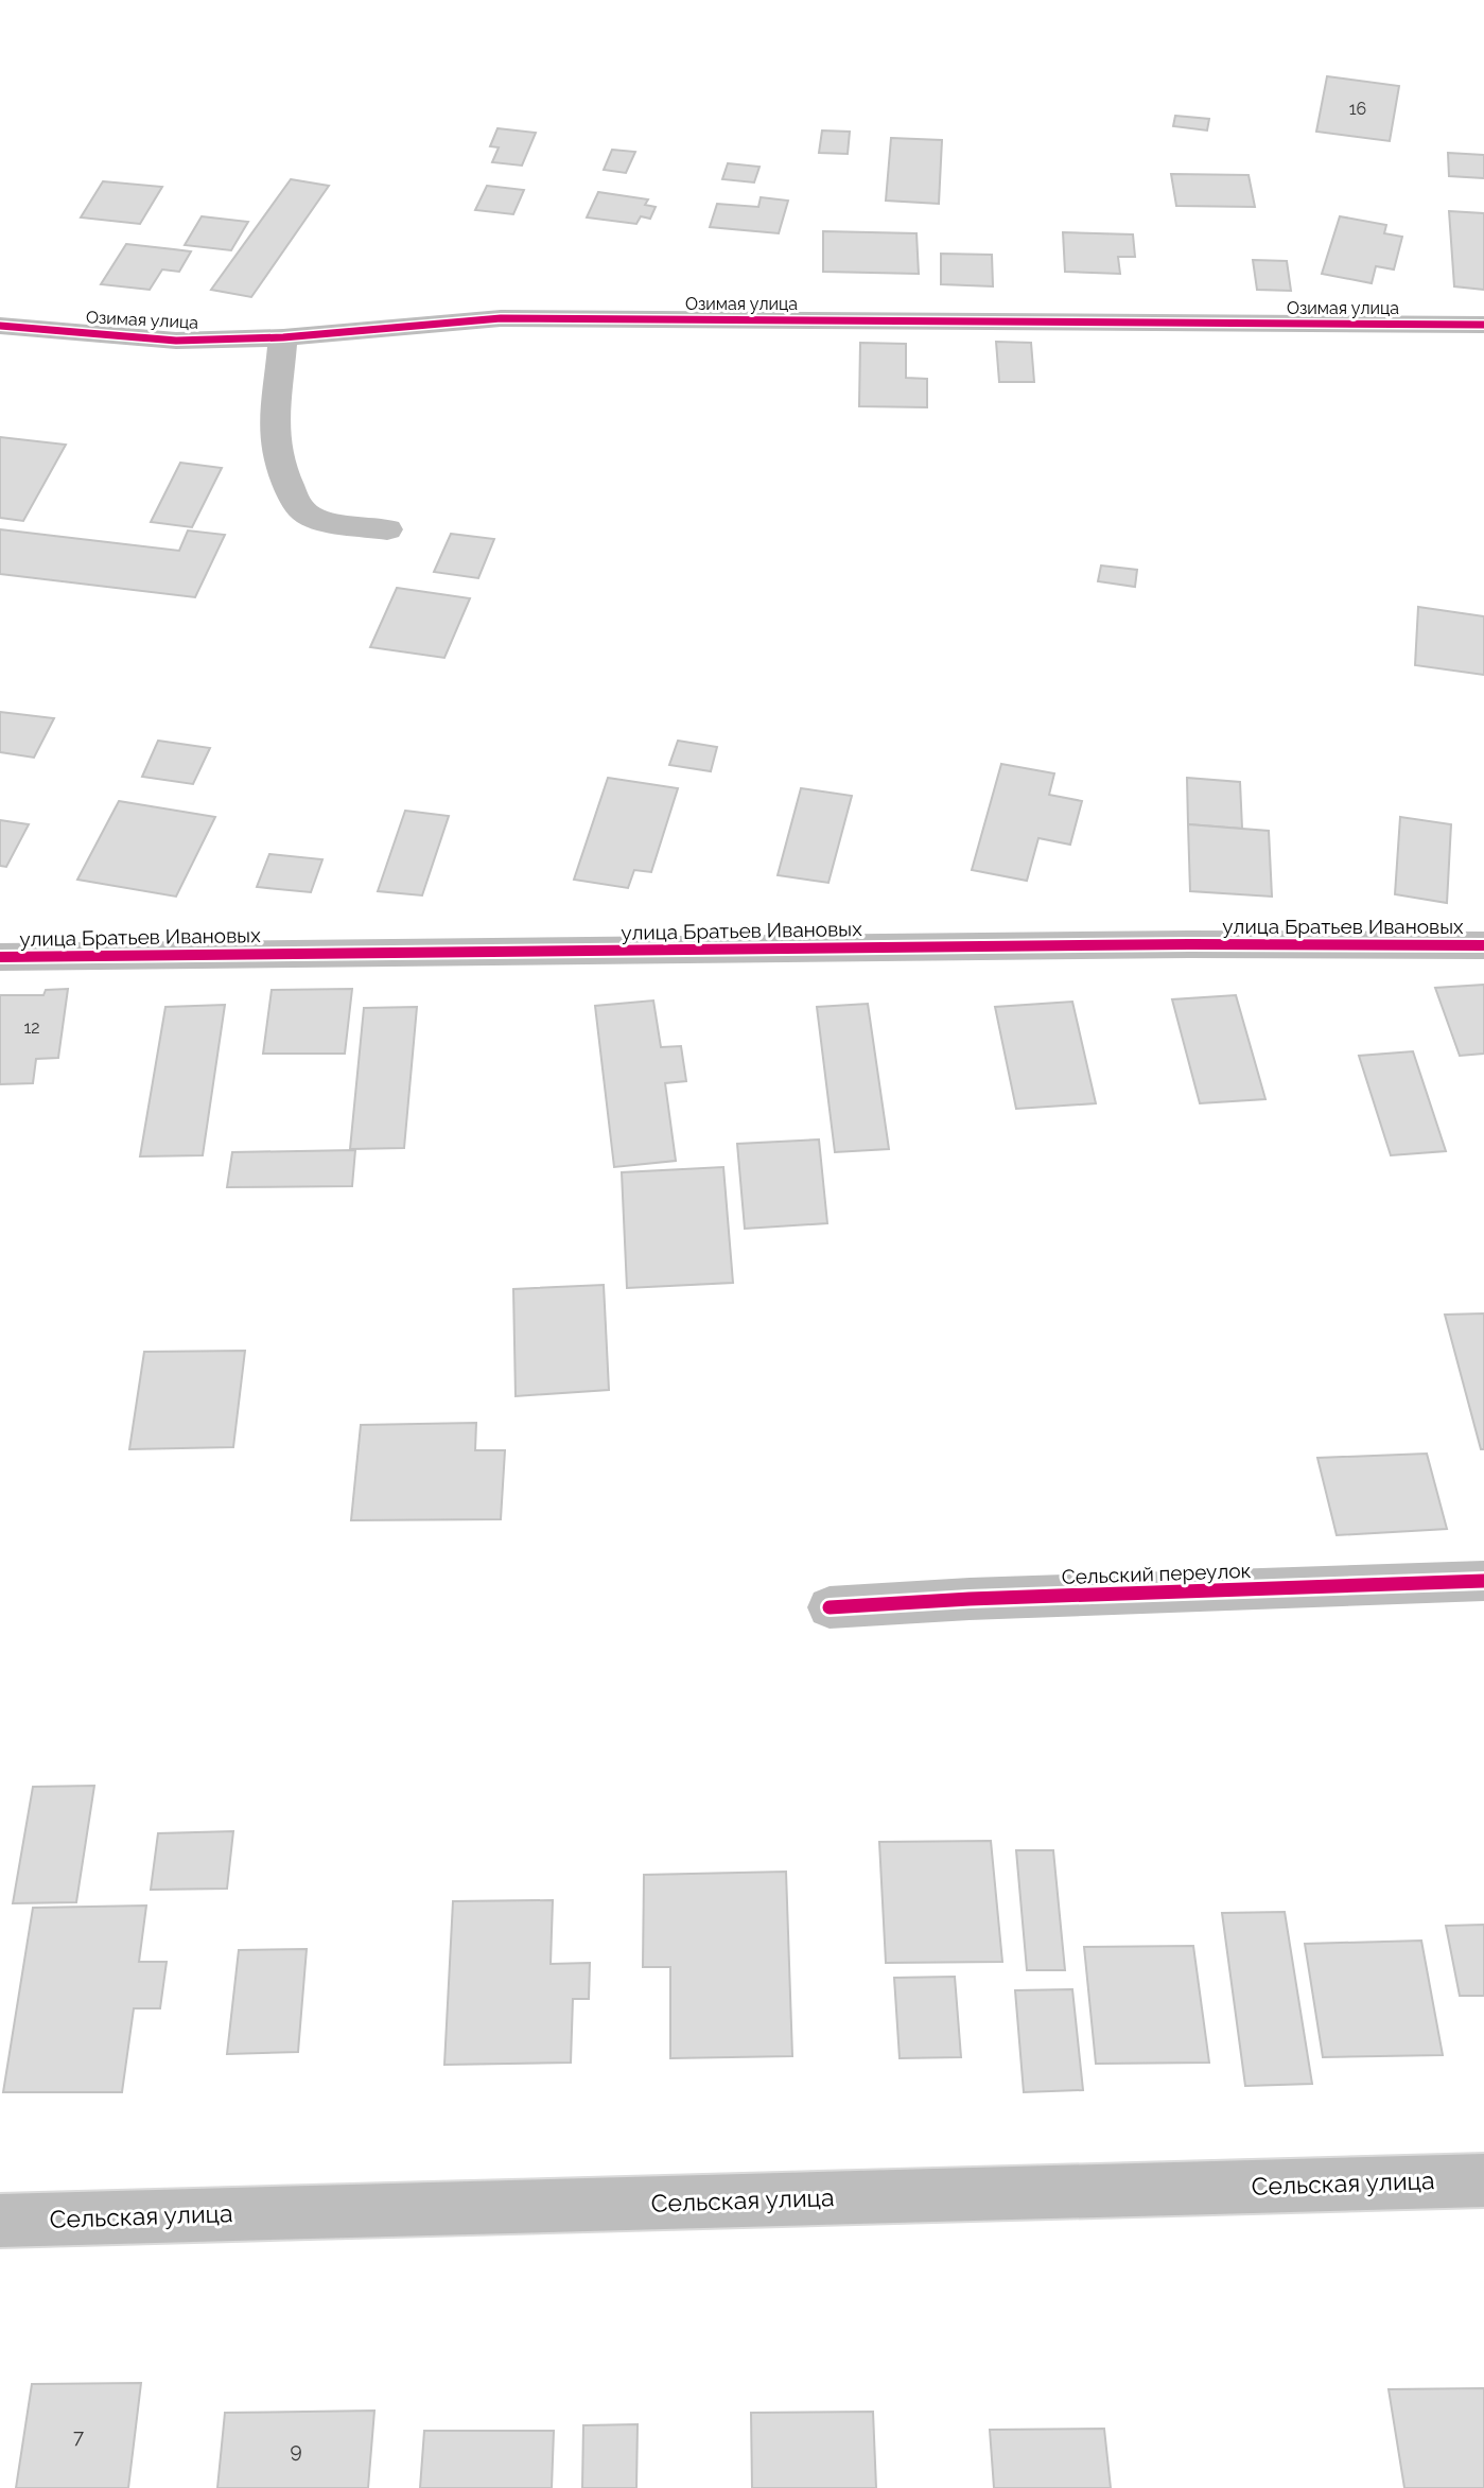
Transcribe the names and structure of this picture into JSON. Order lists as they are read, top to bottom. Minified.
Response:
{"streets":{"street":["Озимая улица","улица Братьев Ивановых","Сельский переулок","Сельская улица"]},"house_numbers":["16","12","7","9"]}
